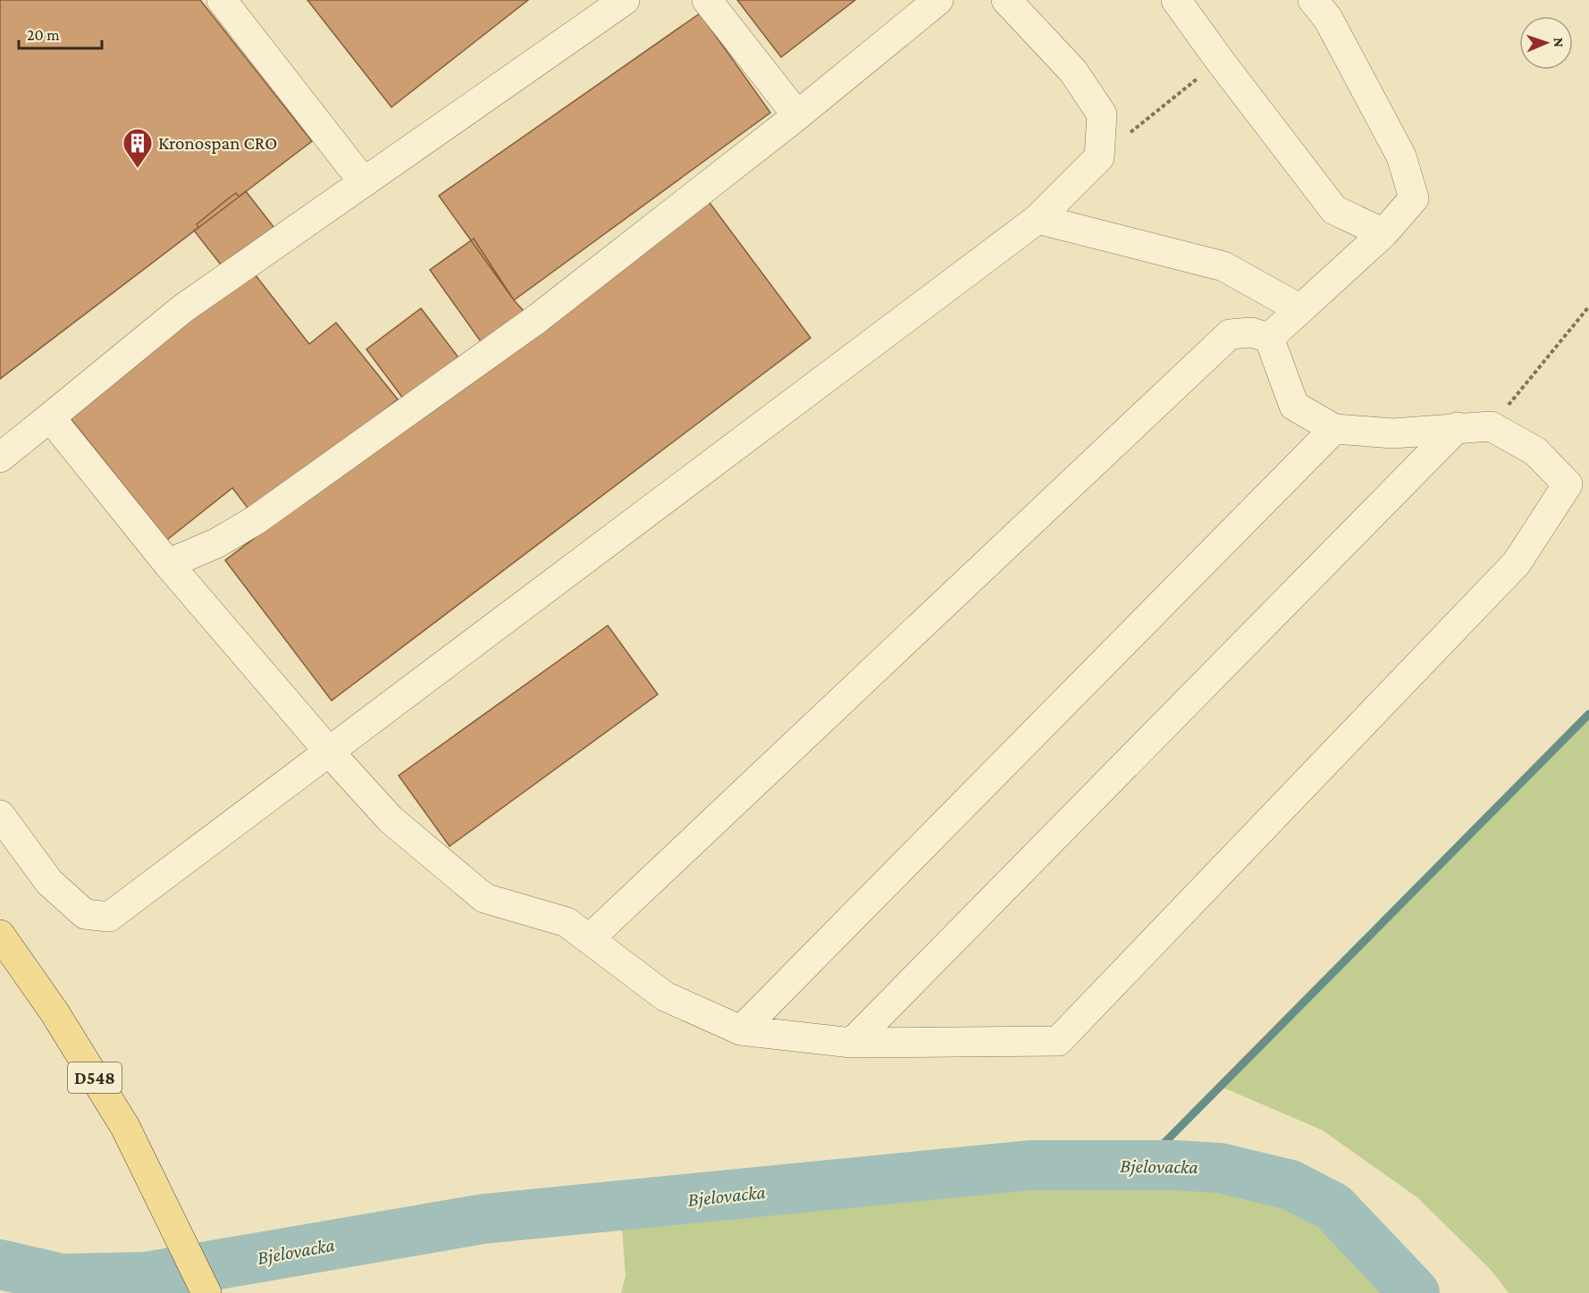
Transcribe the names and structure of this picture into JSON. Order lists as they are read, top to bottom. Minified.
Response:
{"streets":{"main road":["D548"]},"water":["Bjelovacka"],"places":{"building":["Kronospan CRO"]},"scale_bar":"20 m","north":"right"}
